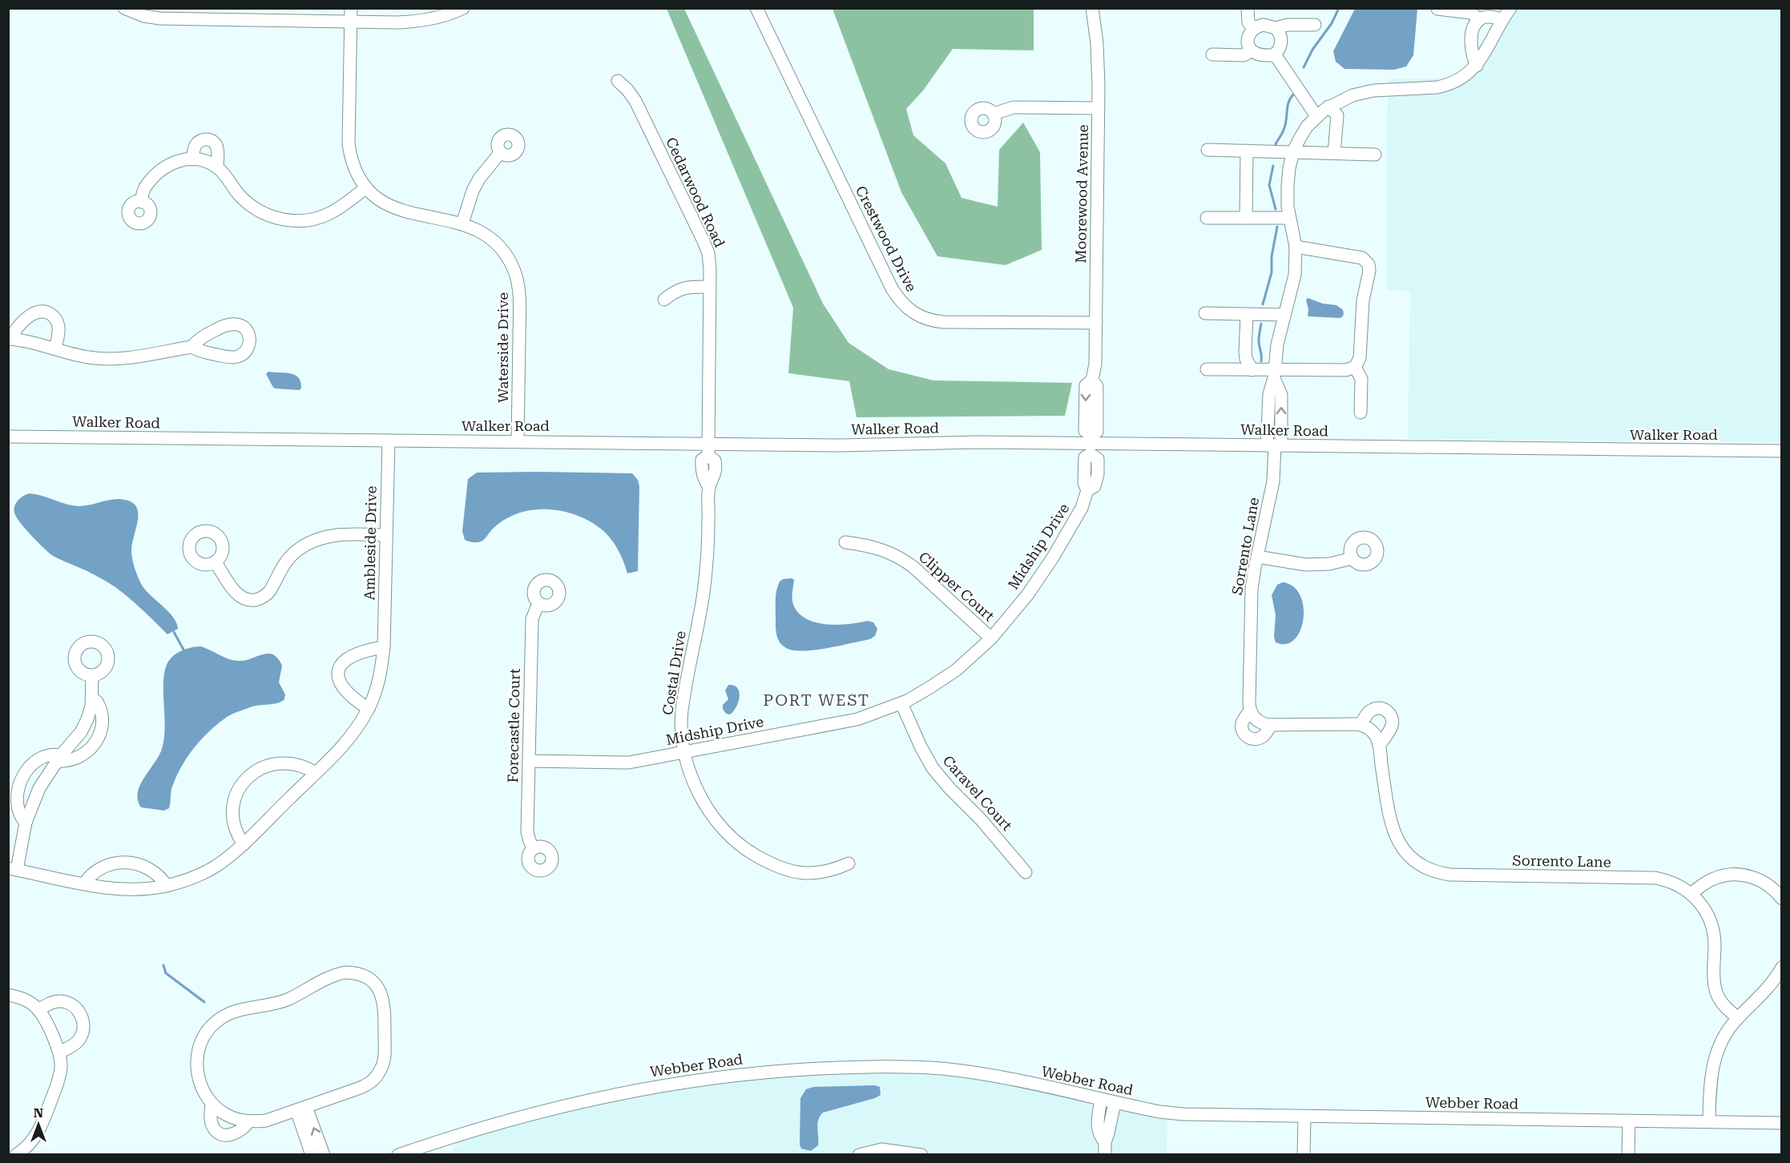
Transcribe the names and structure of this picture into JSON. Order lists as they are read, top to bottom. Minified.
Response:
{"streets":{"street":["Cedarwood Road","Moorewood Avenue","Crestwood Drive","Waterside Drive","Walker Road","Ambleside Drive","Midship Drive","Sorrento Lane","Clipper Court","Costal Drive","Forecastle Court","Caravel Court","Webber Road"]},"crossings":[["Cedarwood Road","Walker Road"],["Cedarwood Road","Costal Drive"],["Moorewood Avenue","Crestwood Drive"],["Moorewood Avenue","Walker Road"],["Moorewood Avenue","Midship Drive"],["Waterside Drive","Walker Road"],["Walker Road","Ambleside Drive"],["Walker Road","Midship Drive"],["Walker Road","Sorrento Lane"],["Walker Road","Costal Drive"],["Midship Drive","Clipper Court"],["Midship Drive","Costal Drive"],["Midship Drive","Forecastle Court"],["Midship Drive","Caravel Court"]],"districts":["PORT WEST"],"north":"top"}
